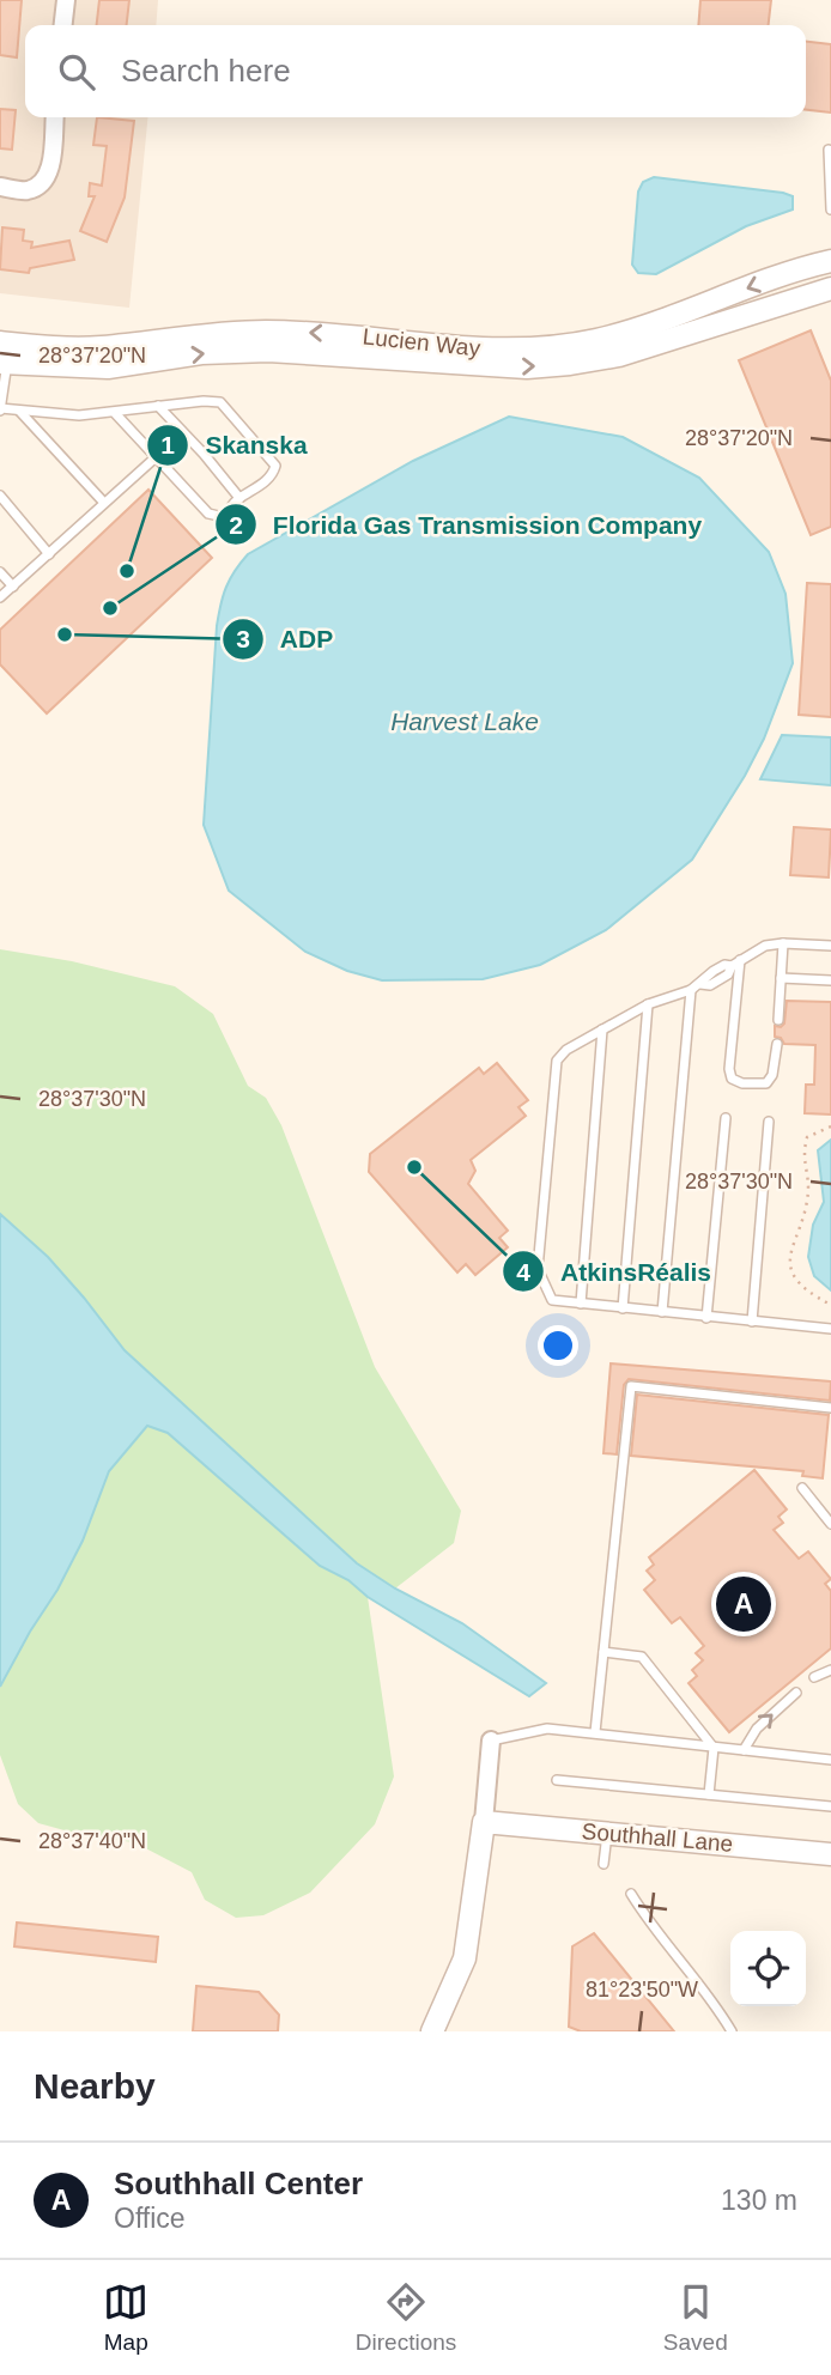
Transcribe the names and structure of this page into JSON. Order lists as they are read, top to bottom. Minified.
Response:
{"streets":{"street":["Lucien Way","Southhall Lane"]},"water":["Harvest Lake"],"places":["Skanska","Florida Gas Transmission Company","ADP","AtkinsRéalis"],"page":{"search":"Search here","pins":"A","heading":"Nearby","list":[{"mark":"A","name":"Southhall Center","note":"Office","value":"130 m"}],"nav":["Map","Directions","Saved"]},"coordinates":["28°37'20\"N","28°37'30\"N","28°37'40\"N","81°23'50\"W"]}
